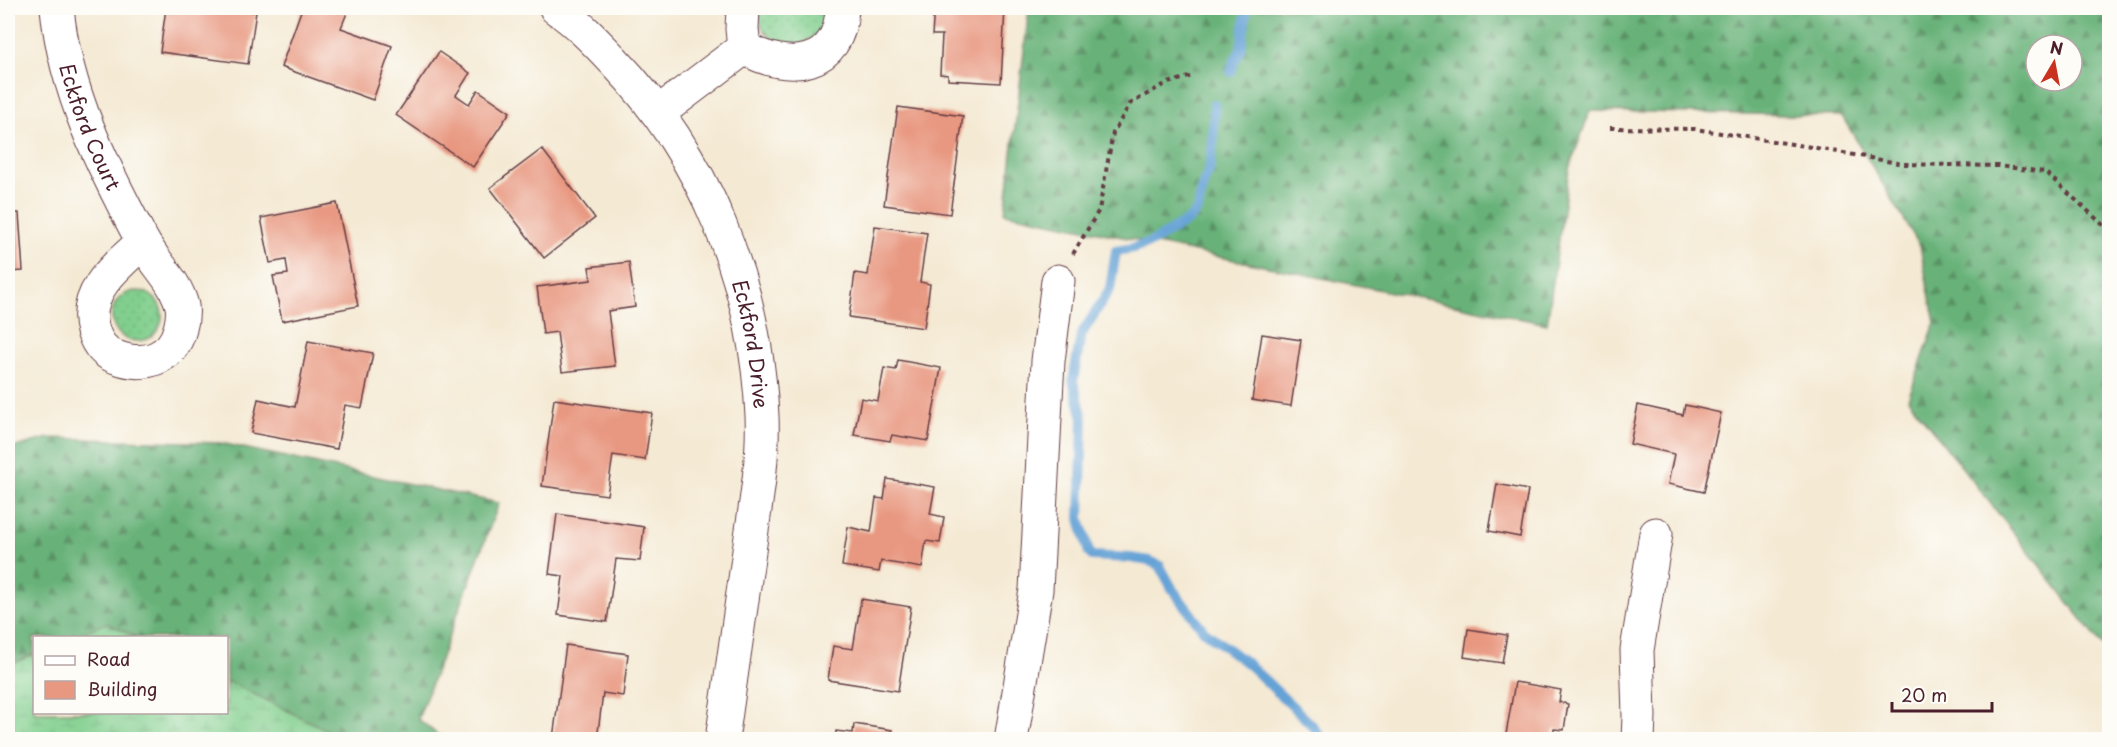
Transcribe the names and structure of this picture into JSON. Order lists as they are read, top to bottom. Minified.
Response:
{"streets":{"street":["Eckford Court","Eckford Drive"]},"legend":["Road","Building"],"scale_bar":"20 m","north":"top"}
